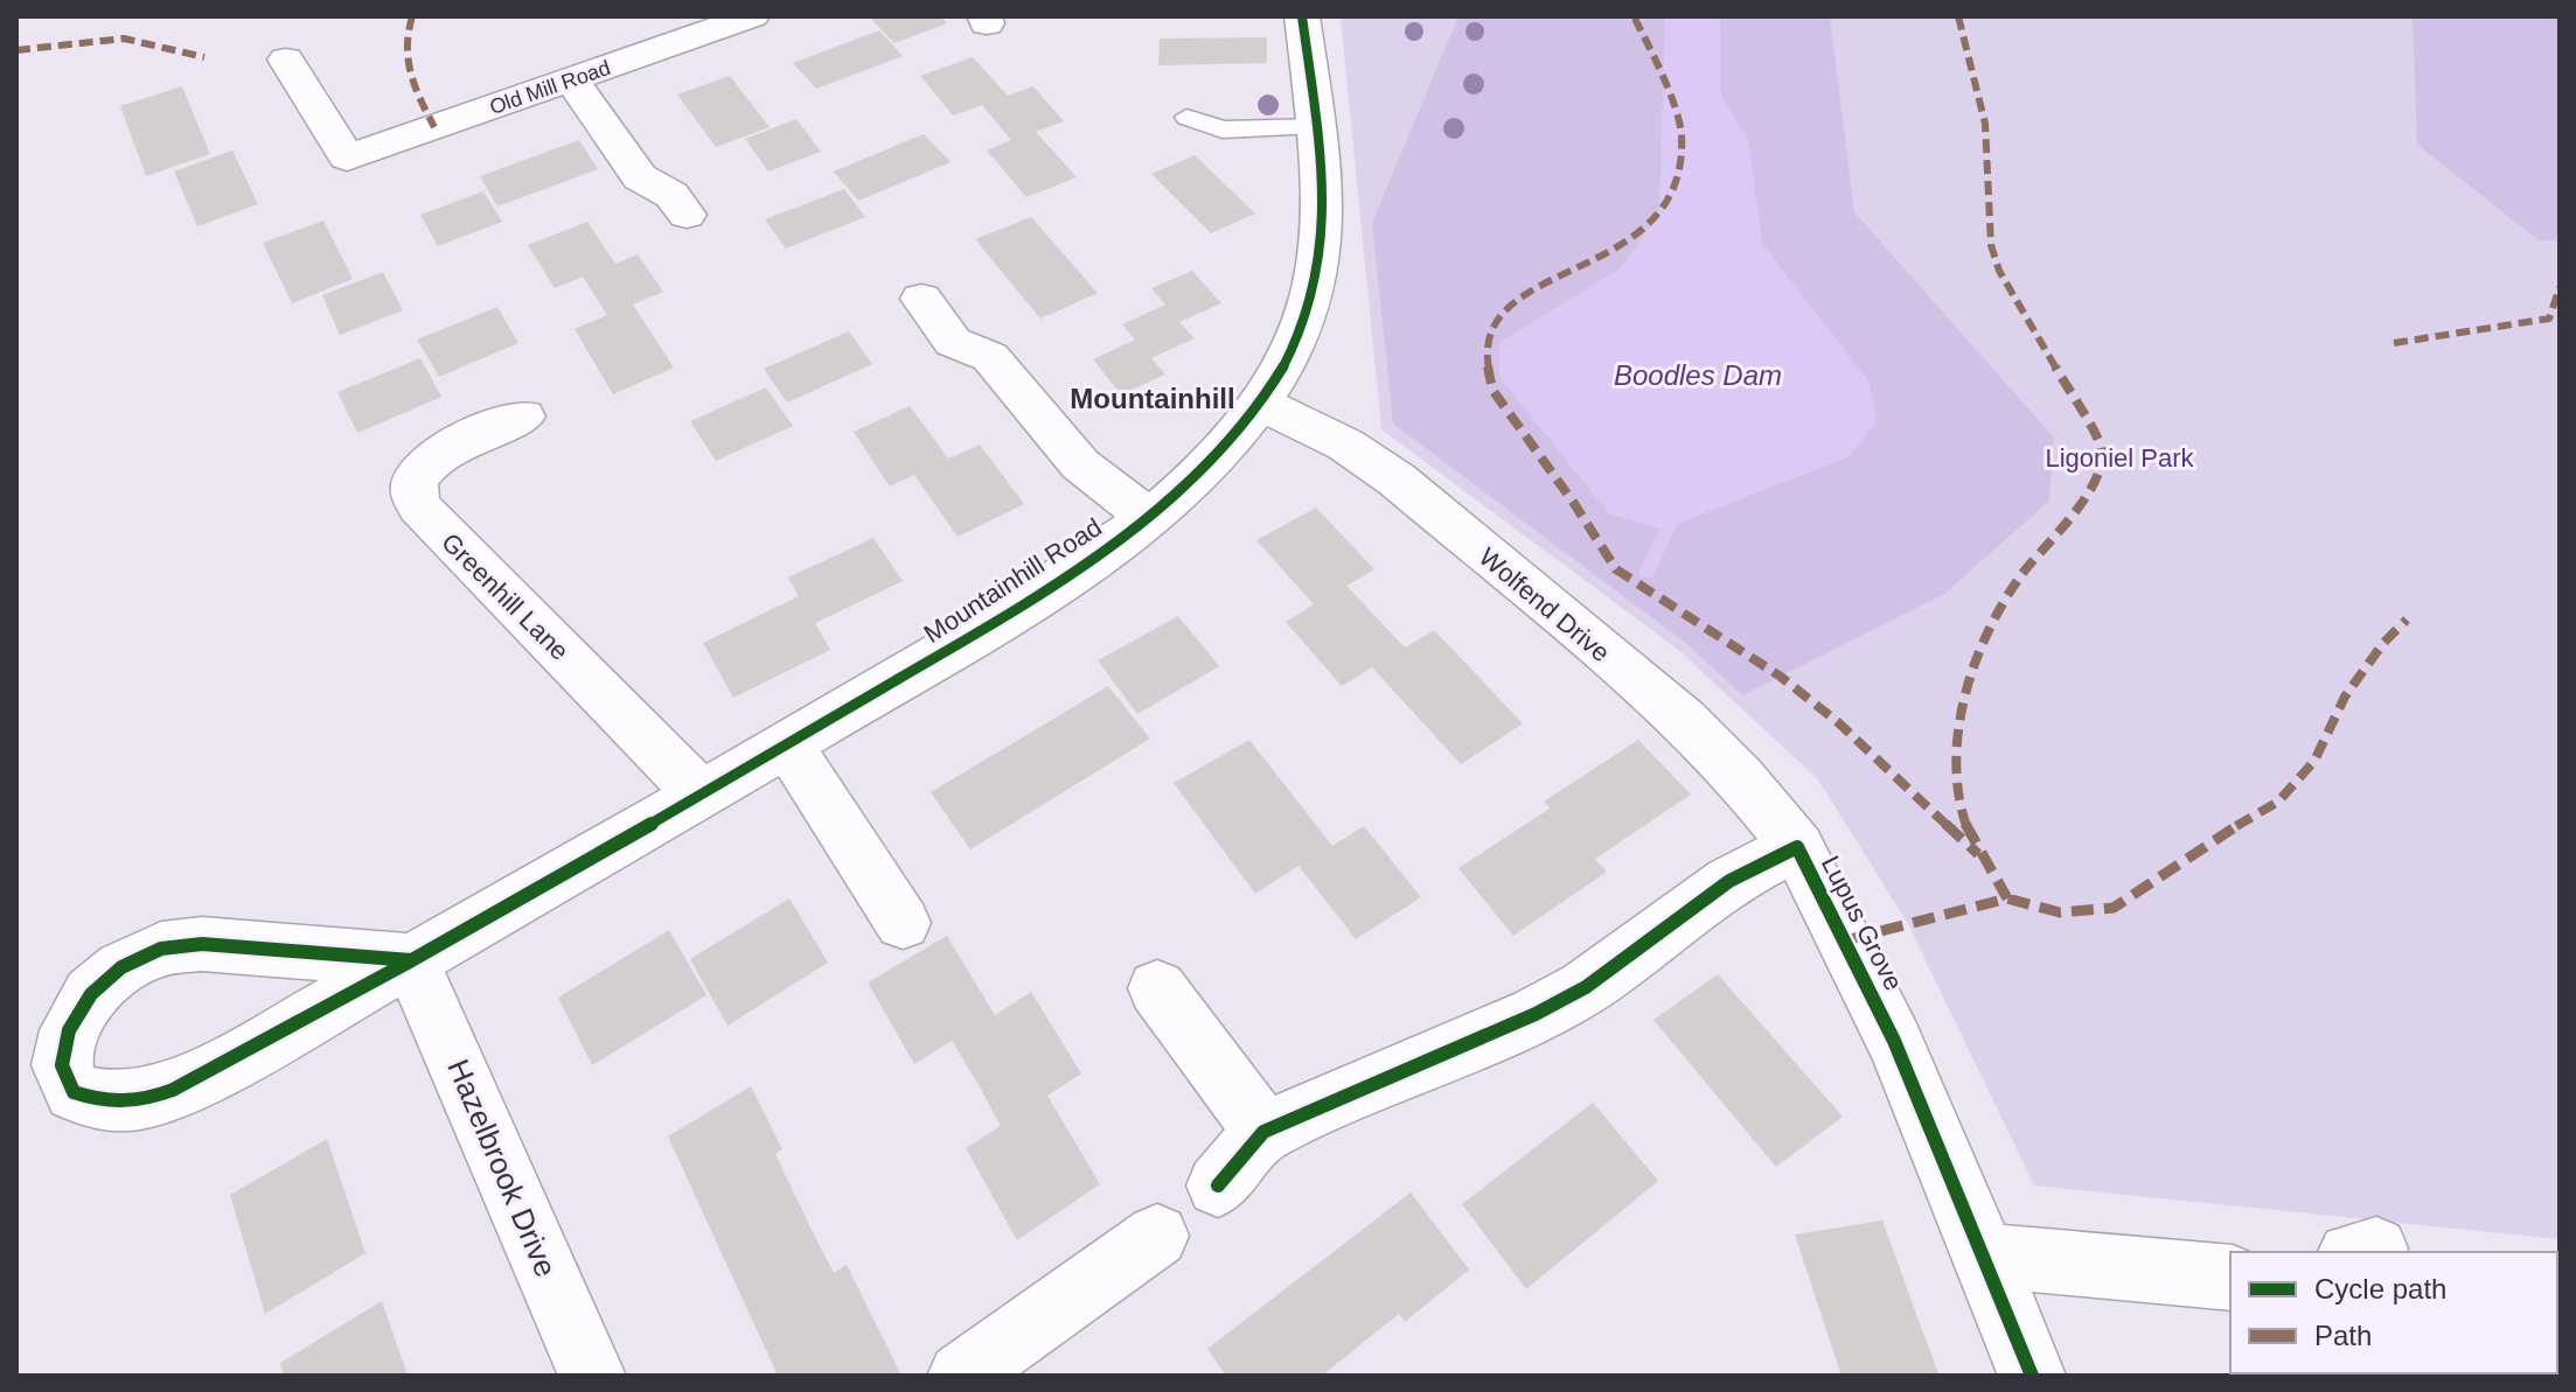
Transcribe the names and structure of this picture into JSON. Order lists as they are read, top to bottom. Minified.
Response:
{"streets":{"street":["Old Mill Road","Mountainhill Road","Greenhill Lane","Wolfend Drive","Lupus Grove","Hazelbrook Drive"]},"crossings":[["Mountainhill Road","Greenhill Lane"],["Mountainhill Road","Wolfend Drive"],["Mountainhill Road","Hazelbrook Drive"],["Wolfend Drive","Lupus Grove"]],"districts":["Mountainhill"],"water":["Boodles Dam"],"parks":["Ligoniel Park"],"legend":["Cycle path","Path"]}
